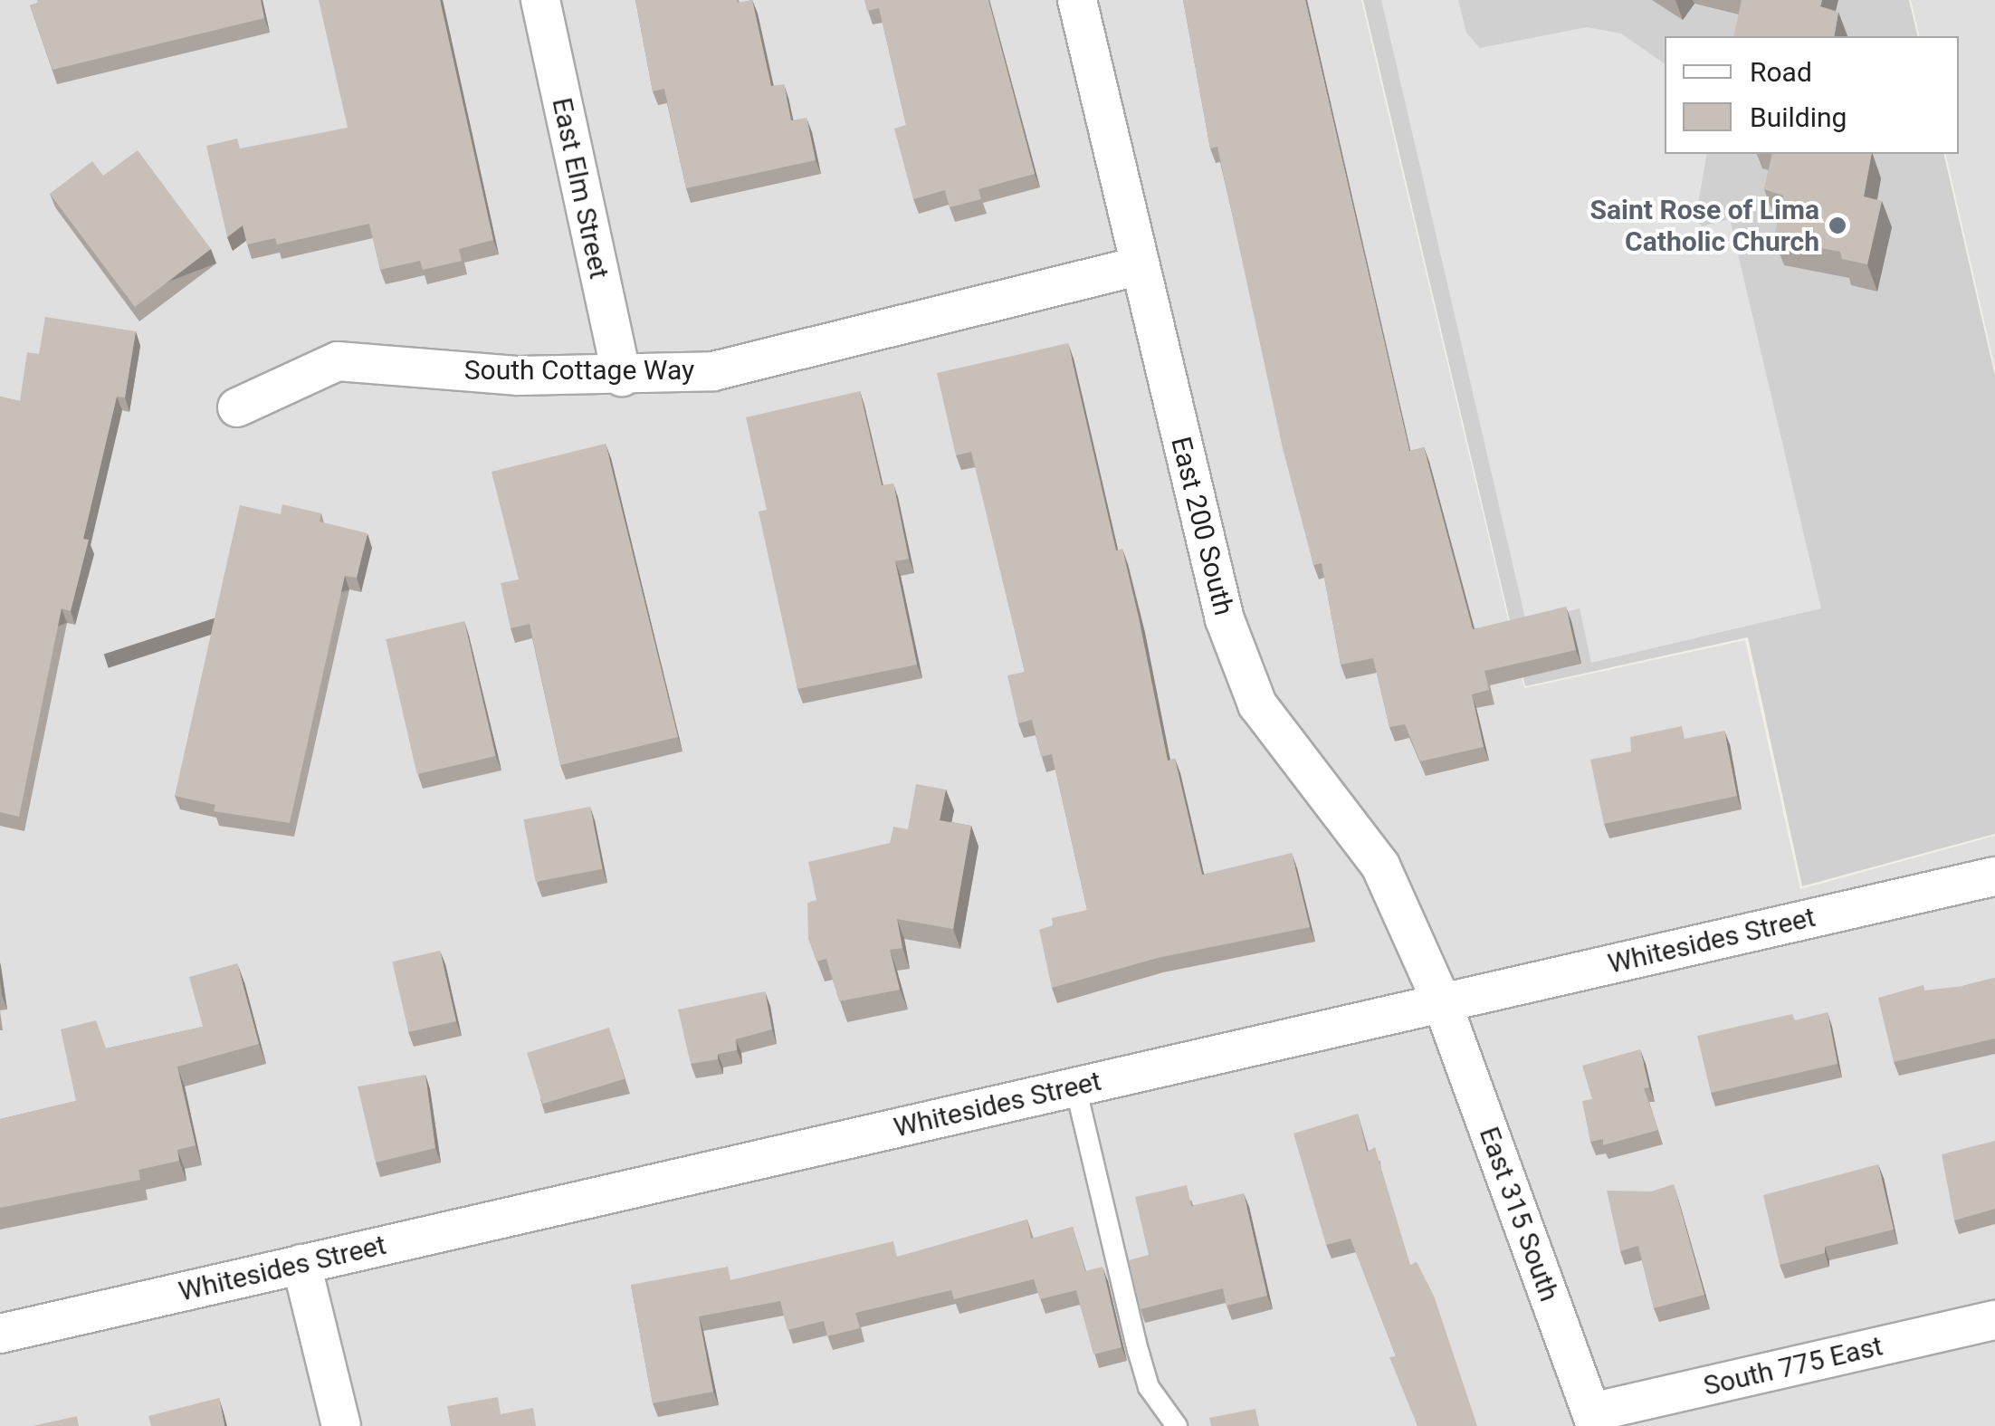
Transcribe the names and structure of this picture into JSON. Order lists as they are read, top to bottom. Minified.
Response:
{"streets":{"street":["East Elm Street","South Cottage Way","East 200 South","Whitesides Street","East 315 South","South 775 East"]},"crossings":[["East Elm Street","South Cottage Way"],["South Cottage Way","East 200 South"],["East 200 South","Whitesides Street"],["East 200 South","East 315 South"],["Whitesides Street","East 315 South"],["East 315 South","South 775 East"]],"places":["Saint Rose of Lima Catholic Church"],"legend":["Road","Building"]}
